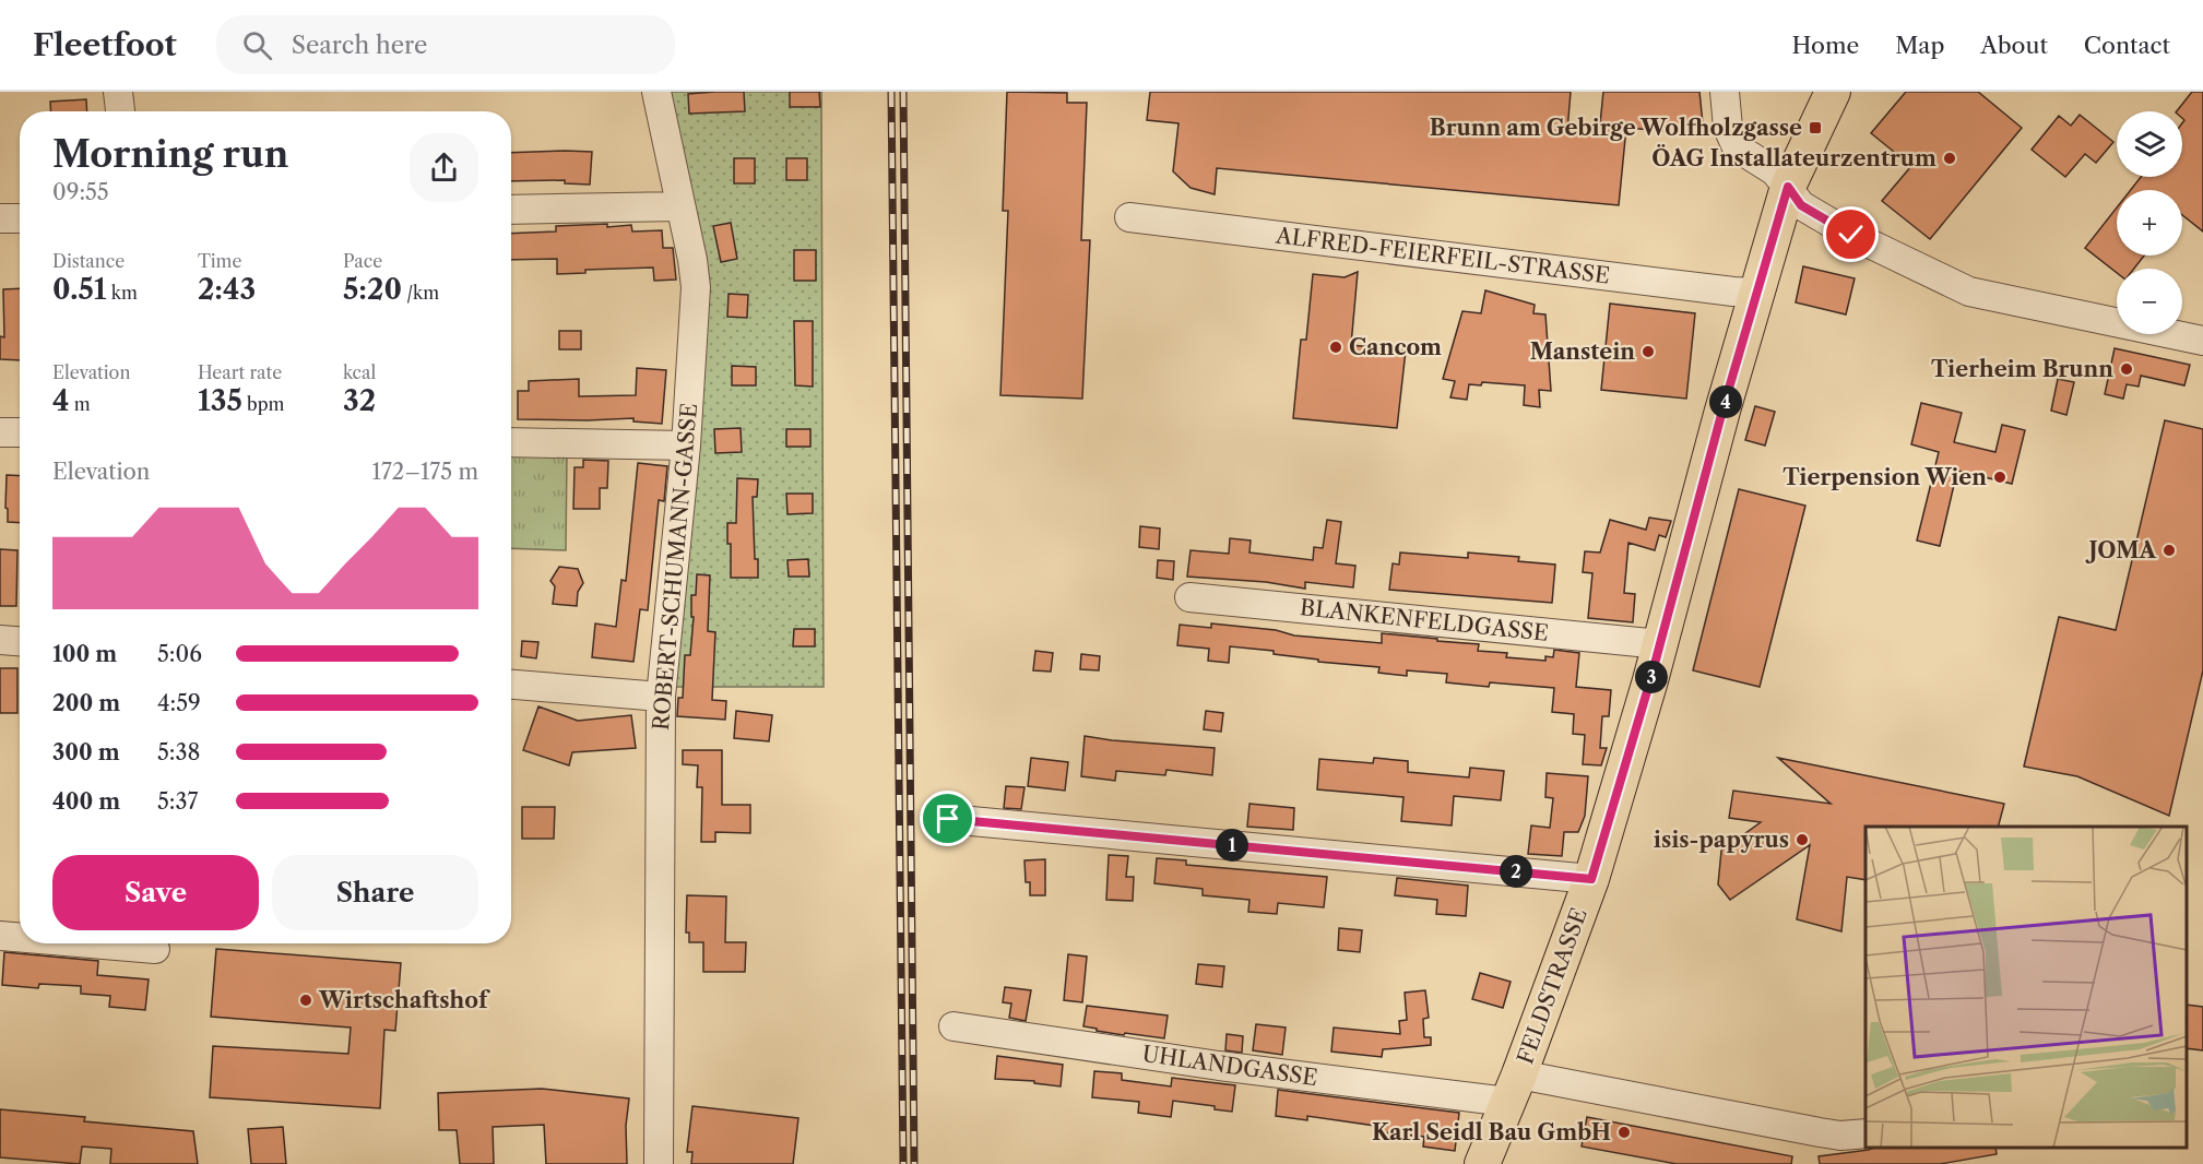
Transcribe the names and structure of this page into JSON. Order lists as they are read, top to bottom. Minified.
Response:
{"streets":{"main road":["FELDSTRASSE"],"street":["ALFRED-FEIERFEIL-STRASSE","ROBERT-SCHUMANN-GASSE","BLANKENFELDGASSE","UHLANDGASSE"]},"crossings":[["ALFRED-FEIERFEIL-STRASSE","FELDSTRASSE"],["BLANKENFELDGASSE","FELDSTRASSE"],["FELDSTRASSE","UHLANDGASSE"]],"places":{"transit":["Brunn am Gebirge Wolfholzgasse"],"other":["ÖAG Installateurzentrum","Cancom","Manstein","Tierheim Brunn","Tierpension Wien","JOMA","isis-papyrus","Wirtschaftshof","Karl Seidl Bau GmbH"]},"page":{"header":"Fleetfoot","search":"Search here","nav":["Home","Map","About","Contact"],"map_buttons":["+","−"],"heading":["Morning run","09:55"],"stats":[["Distance","0.51 km"],["Time","2:43"],["Pace","5:20 /km"],["Elevation","4 m"],["Heart rate","135 bpm"],["kcal","32"]],"pins":["4","3","1","2"],"chart":["Elevation","172–175 m"],"list":[{"name":"100 m","note":"5:06"},{"name":"200 m","note":"4:59"},{"name":"300 m","note":"5:38"},{"name":"400 m","note":"5:37"}],"buttons":["Save","Share"]}}
